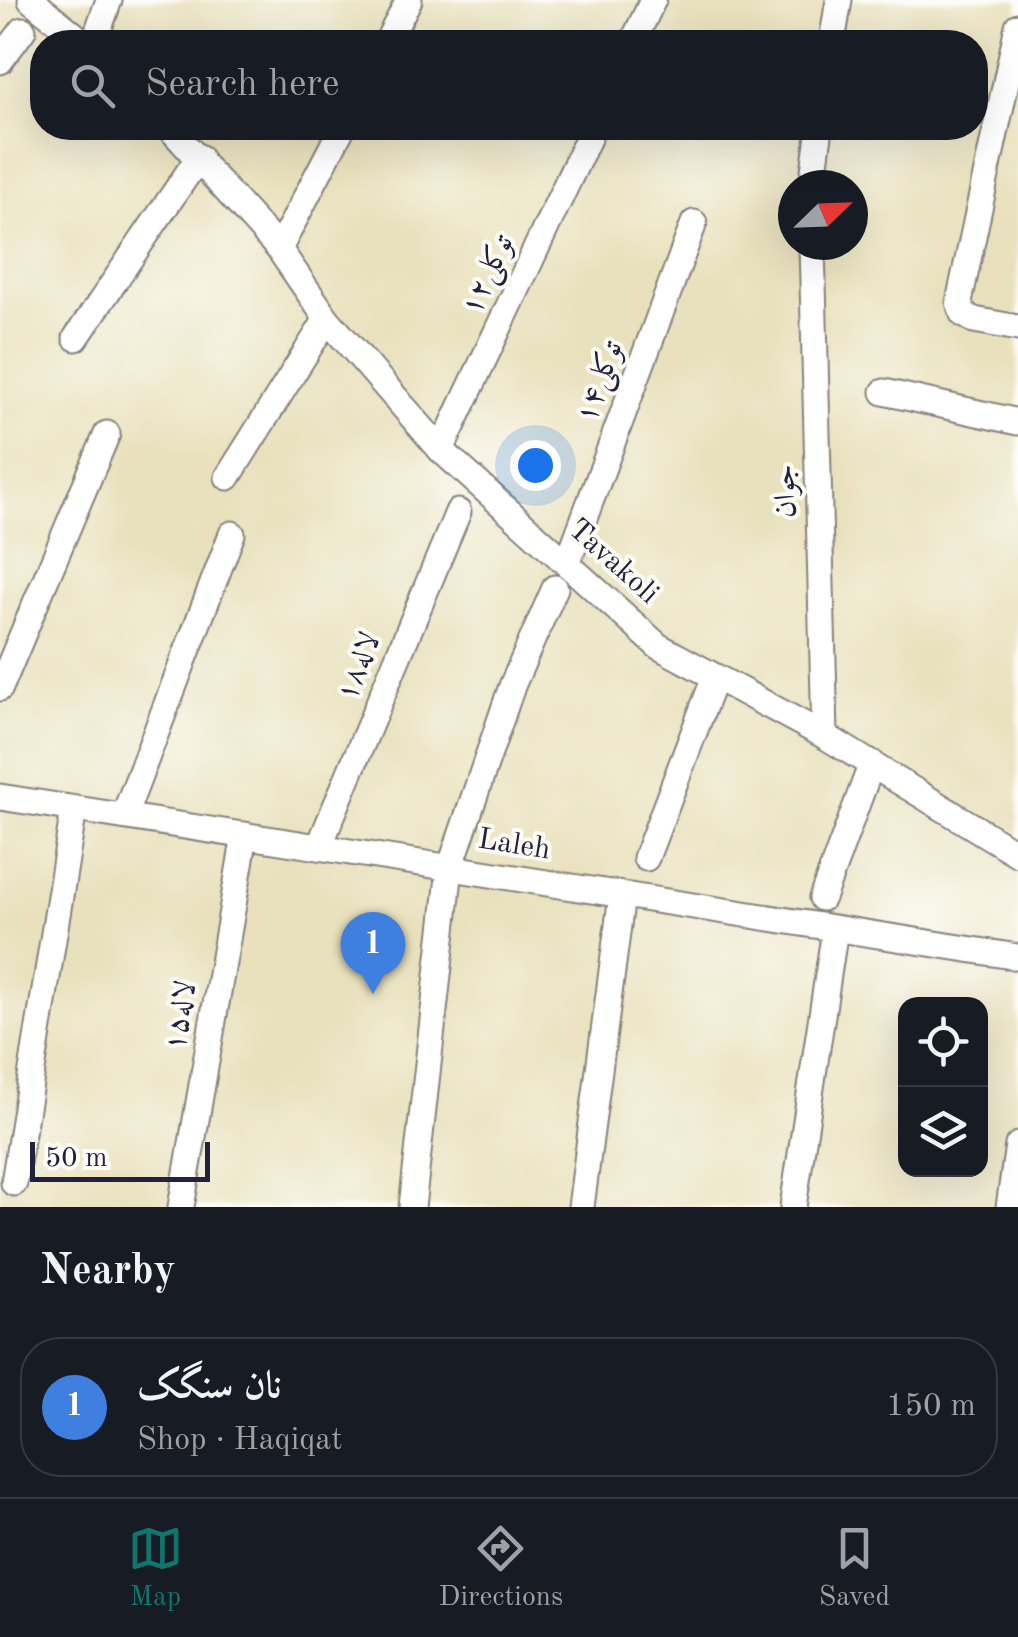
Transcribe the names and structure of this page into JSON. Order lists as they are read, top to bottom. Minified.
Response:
{"streets":{"street":["توکلی۱۲","توکلی۱۴","جوان","Tavakoli","لاله۱۸","Laleh","لاله۱۵"]},"crossings":[["توکلی۱۲","Tavakoli"],["توکلی۱۴","Tavakoli"],["جوان","Tavakoli"],["لاله۱۸","Laleh"],["Laleh","لاله۱۵"]],"scale_bar":"50 m","north":"top right","page":{"search":"Search here","pins":"1","scale":"50 m","heading":"Nearby","list":[{"mark":"1","name":"نان سنگک","note":"Shop · Haqiqat","value":"150 m"}],"nav":["Map","Directions","Saved"]}}
